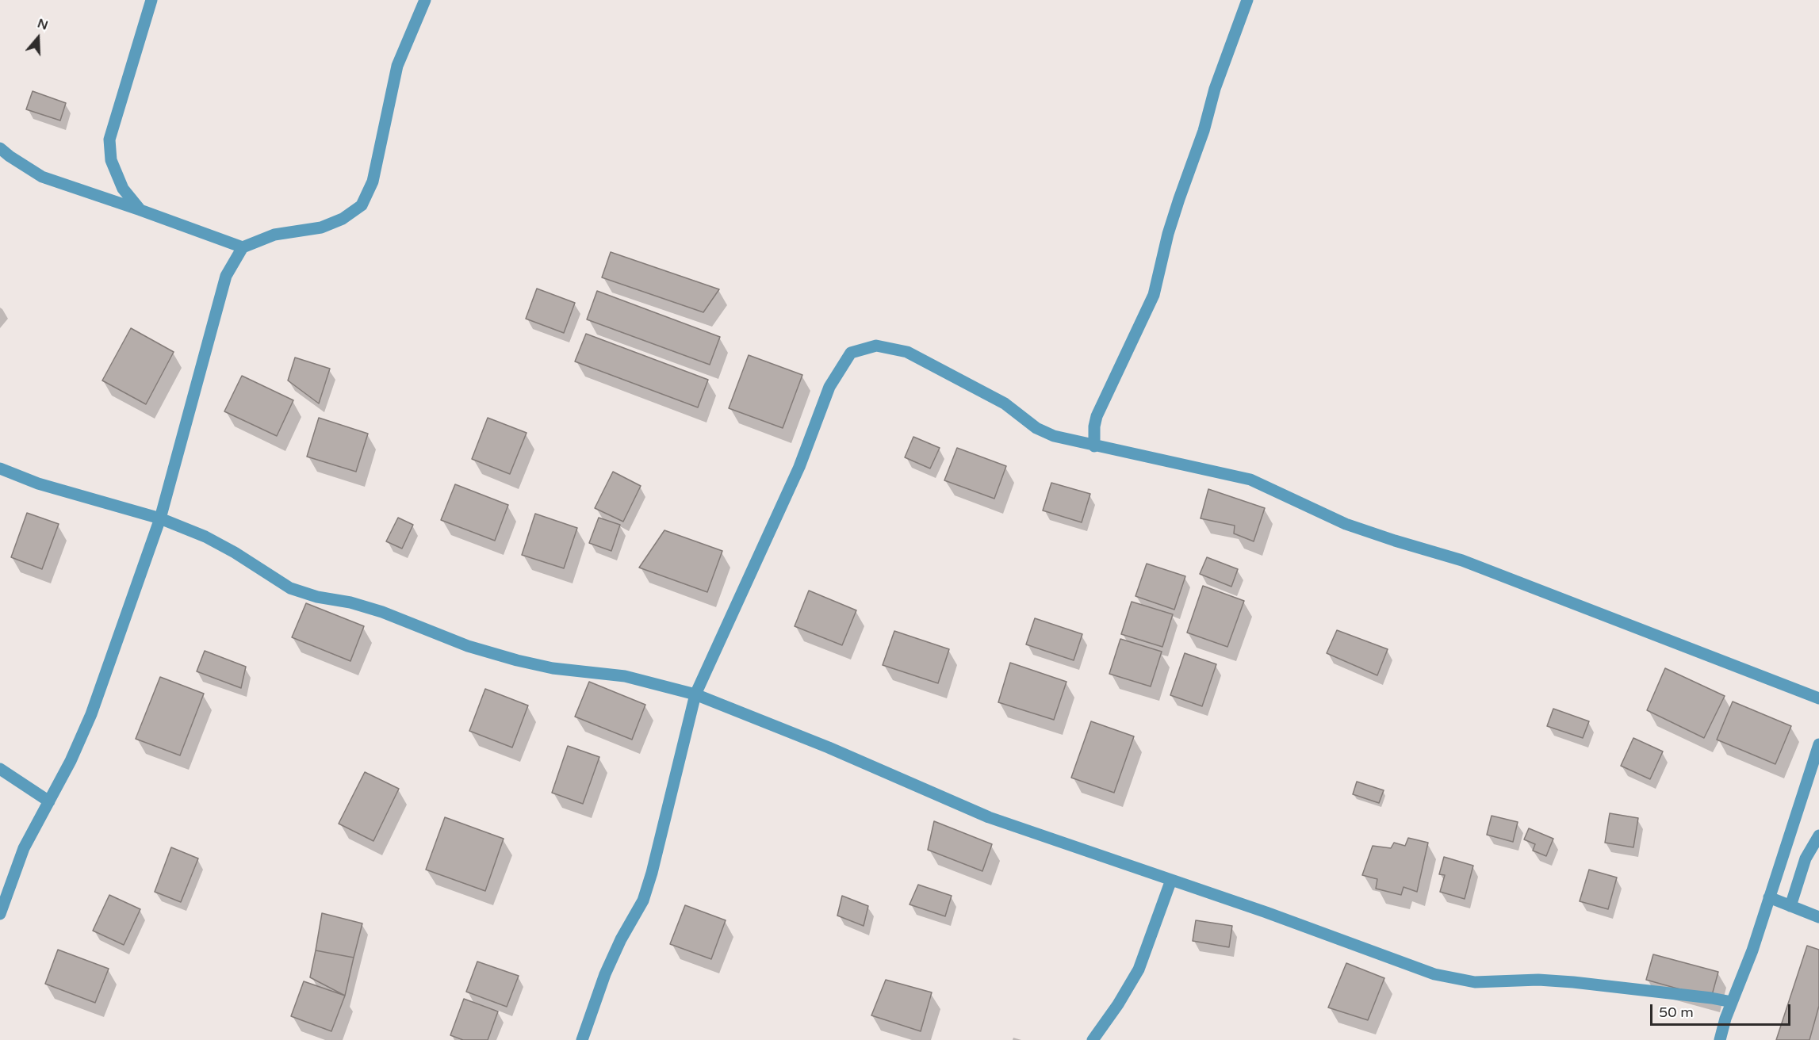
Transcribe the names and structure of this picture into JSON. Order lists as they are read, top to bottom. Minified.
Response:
{"scale_bar":"50 m","north":"top"}
